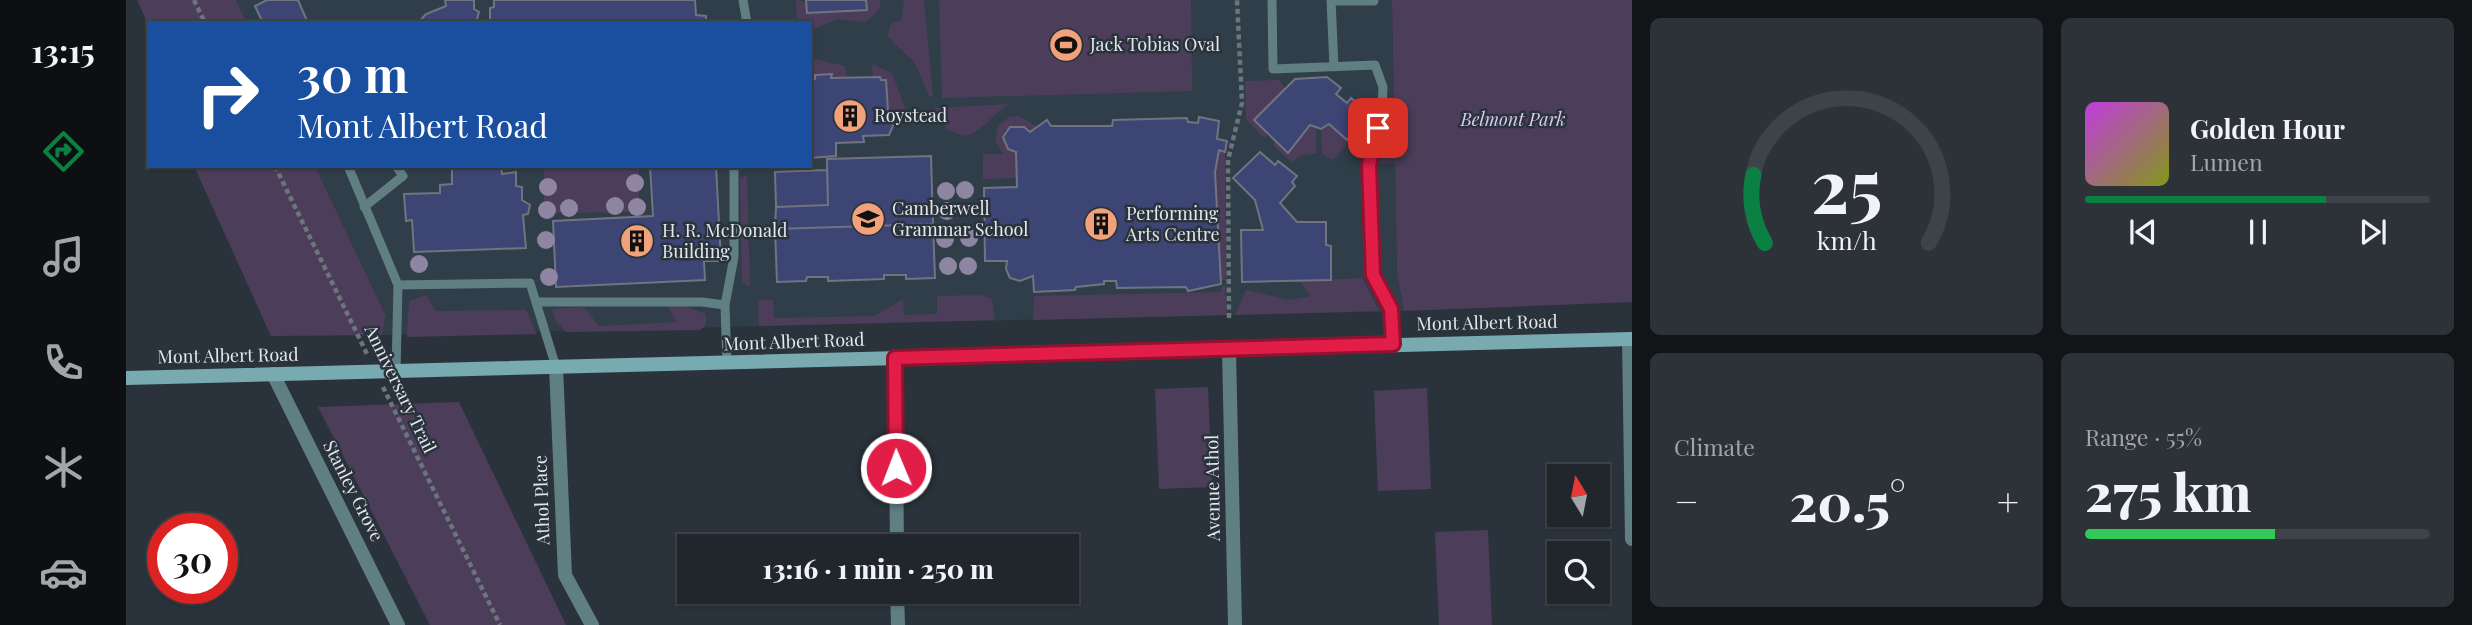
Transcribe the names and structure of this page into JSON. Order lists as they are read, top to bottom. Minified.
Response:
{"streets":{"main road":["Mont Albert Road"],"street":["Avenue Athol","Stanley Grove","Athol Place"],"path":["Anniversary Trail"]},"crossings":[["Mont Albert Road","Avenue Athol"],["Mont Albert Road","Stanley Grove"],["Mont Albert Road","Athol Place"]],"parks":["Belmont Park"],"places":{"sports":["Jack Tobias Oval"],"building":["Roystead","Performing Arts Centre","H. R. McDonald Building"],"school or university":["Camberwell Grammar School"]},"north":"top","page":{"tabs":"13:15","turn":["30 m","Mont Albert Road"],"song":["Golden Hour","Lumen"],"tile":["Climate",["Range · 55%","275 km"]],"heat":["−","20.5°","+"],"limit":"30","trip":"13:16 · 1 min · 250 m","gauge":["25","km/h"]}}
